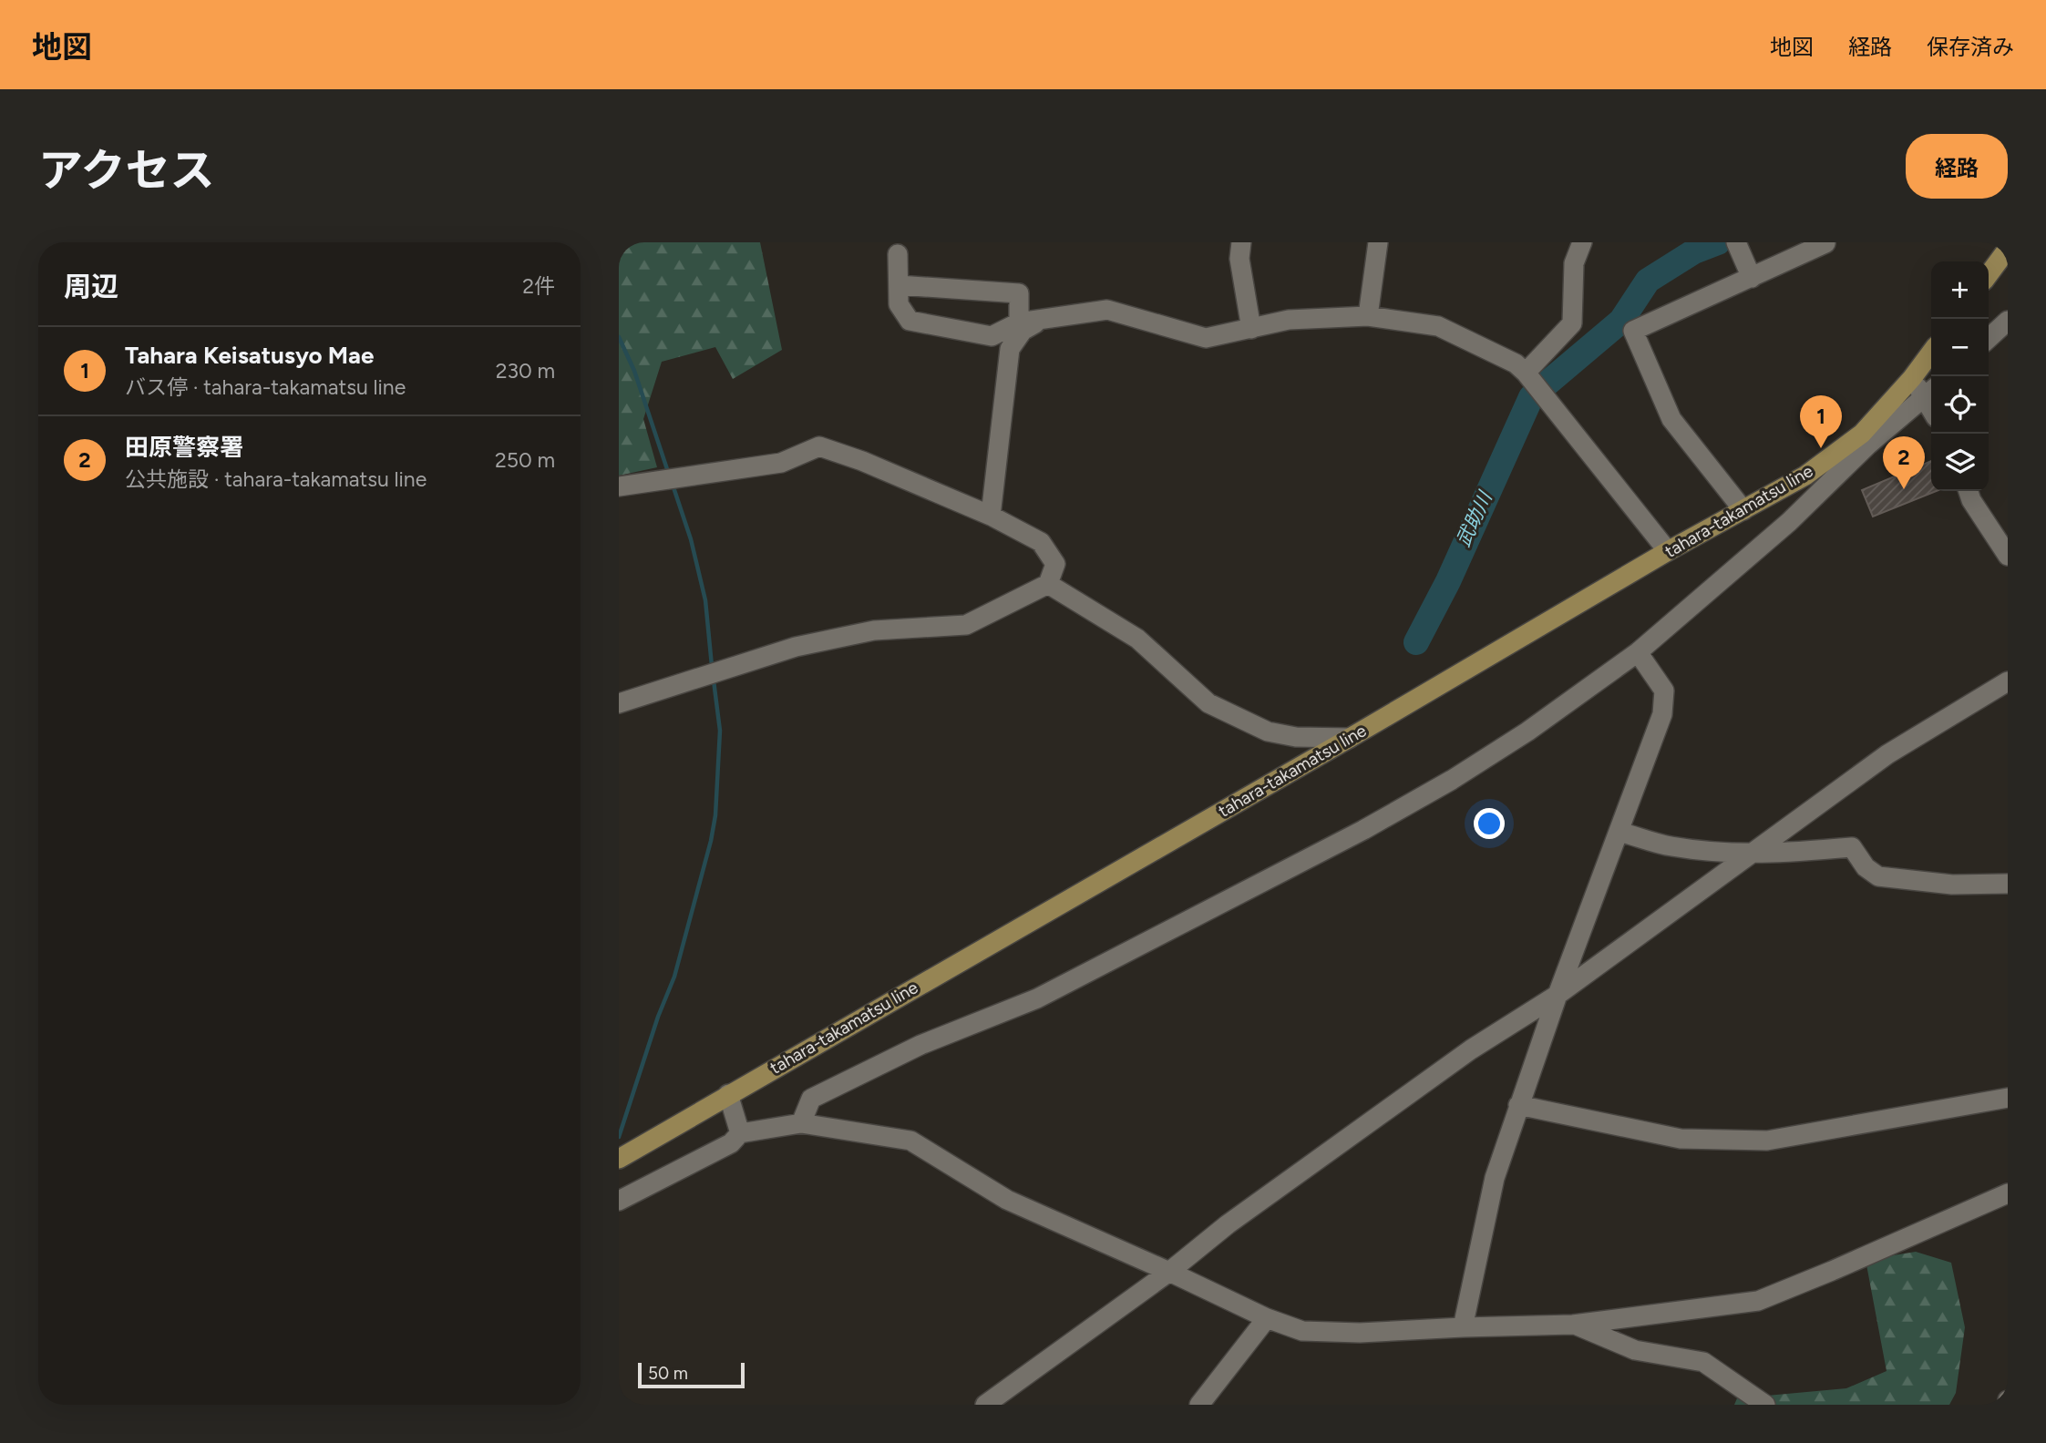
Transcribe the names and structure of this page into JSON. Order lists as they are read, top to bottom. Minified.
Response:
{"streets":{"main road":["tahara-takamatsu line"]},"water":["武助川"],"scale_bar":"50 m","page":{"header":"地図","nav":["地図","経路","保存済み"],"title":"アクセス","buttons":"経路","heading":["周辺","2件"],"map_buttons":["+","−"],"list":[{"mark":"1","name":"Tahara Keisatusyo Mae","note":"バス停 · tahara-takamatsu line","value":"230 m"},{"mark":"2","name":"田原警察署","note":"公共施設 · tahara-takamatsu line","value":"250 m"}],"pins":["1","2"],"scale":"50 m"}}
